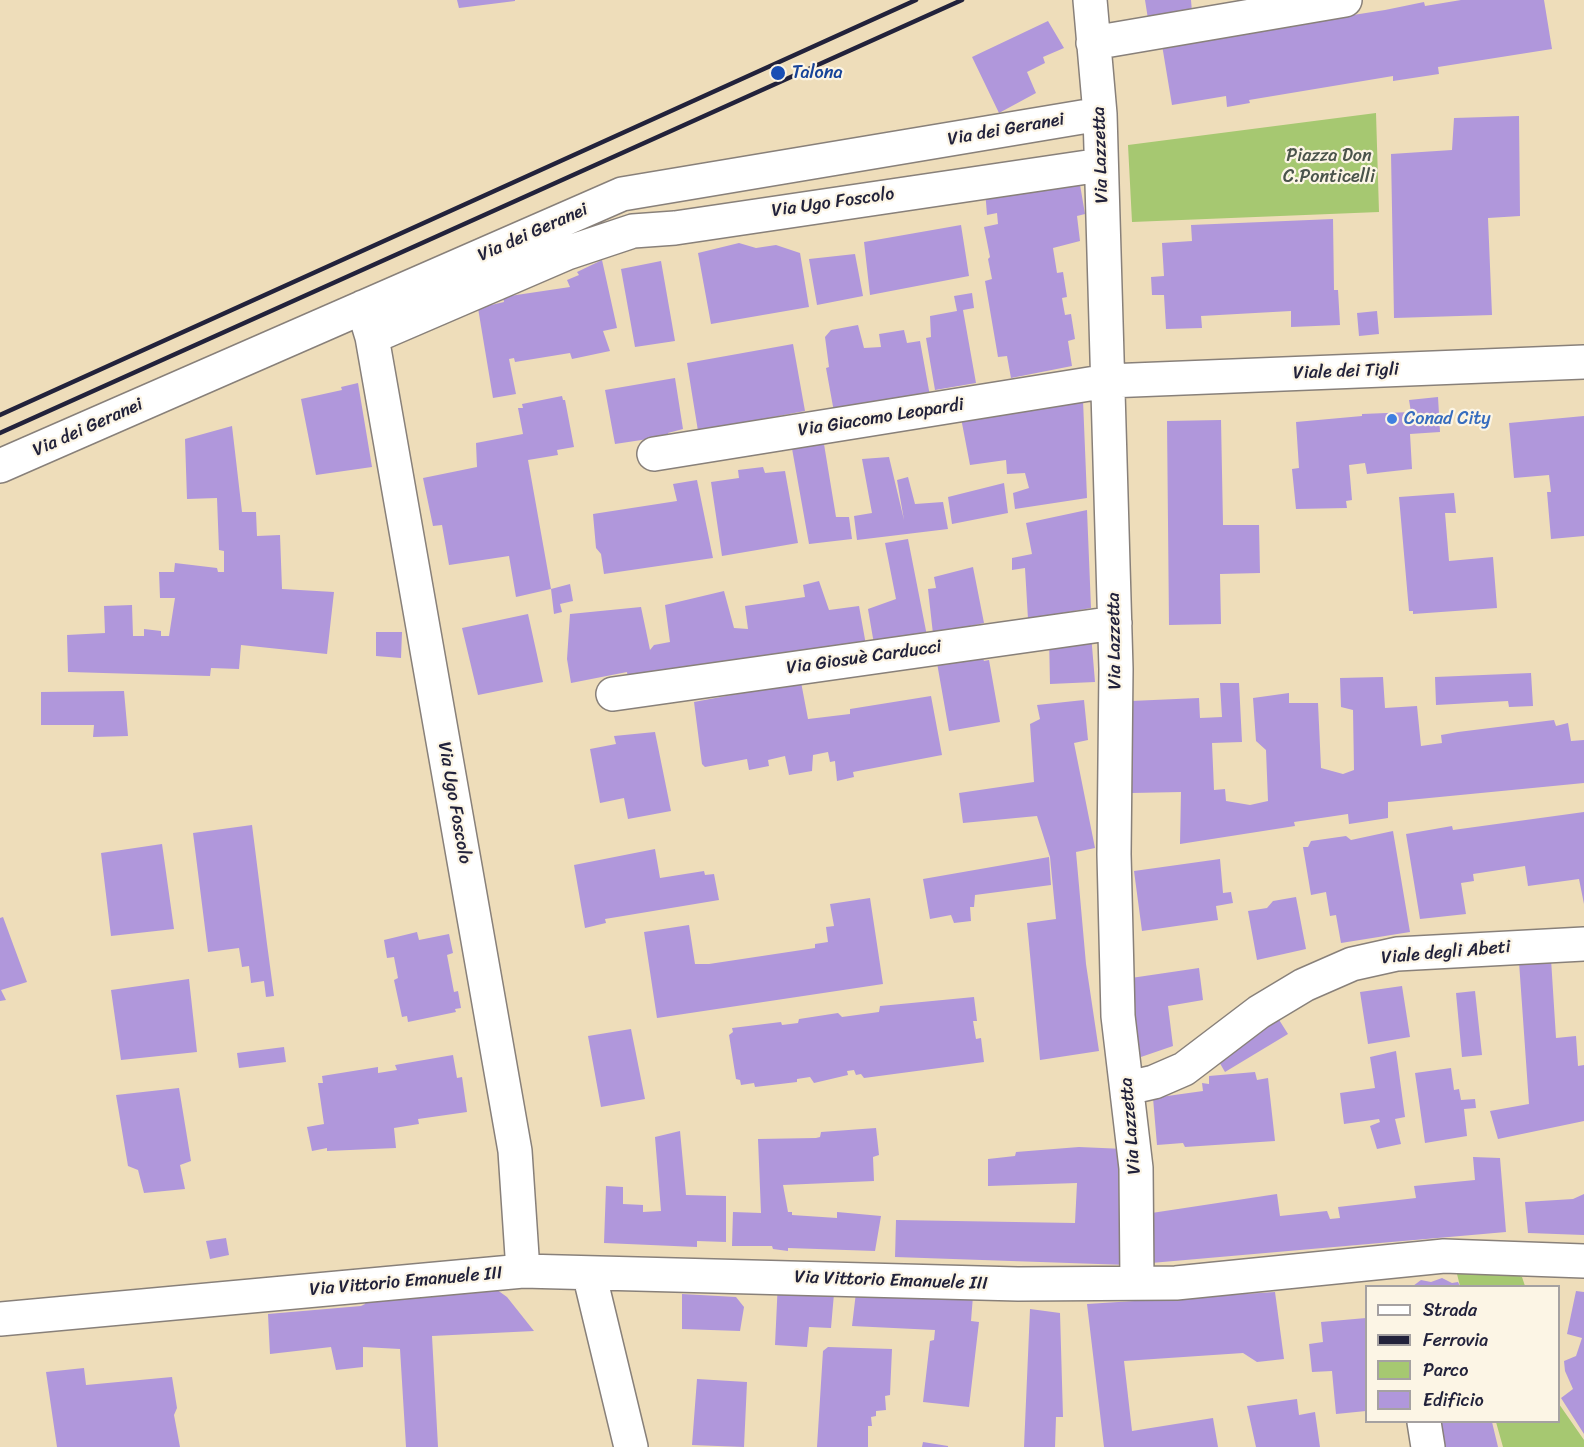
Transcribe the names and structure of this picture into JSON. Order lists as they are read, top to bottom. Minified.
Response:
{"streets":{"street":["Via dei Geranei","Via Lazzetta","Via Ugo Foscolo","Viale dei Tigli","Via Giacomo Leopardi","Via Giosuè Carducci","Viale degli Abeti","Via Vittorio Emanuele III"]},"crossings":[["Via dei Geranei","Via Lazzetta"],["Via dei Geranei","Via Ugo Foscolo"],["Via Lazzetta","Via Ugo Foscolo"],["Via Lazzetta","Viale dei Tigli"],["Via Lazzetta","Via Giacomo Leopardi"],["Via Lazzetta","Via Giosuè Carducci"],["Via Lazzetta","Viale degli Abeti"],["Via Lazzetta","Via Vittorio Emanuele III"],["Via Ugo Foscolo","Via Vittorio Emanuele III"],["Viale dei Tigli","Via Giacomo Leopardi"]],"parks":["Piazza Don C.Ponticelli"],"places":["Talona","Conad City"],"legend":["Strada","Ferrovia","Parco","Edificio"]}
